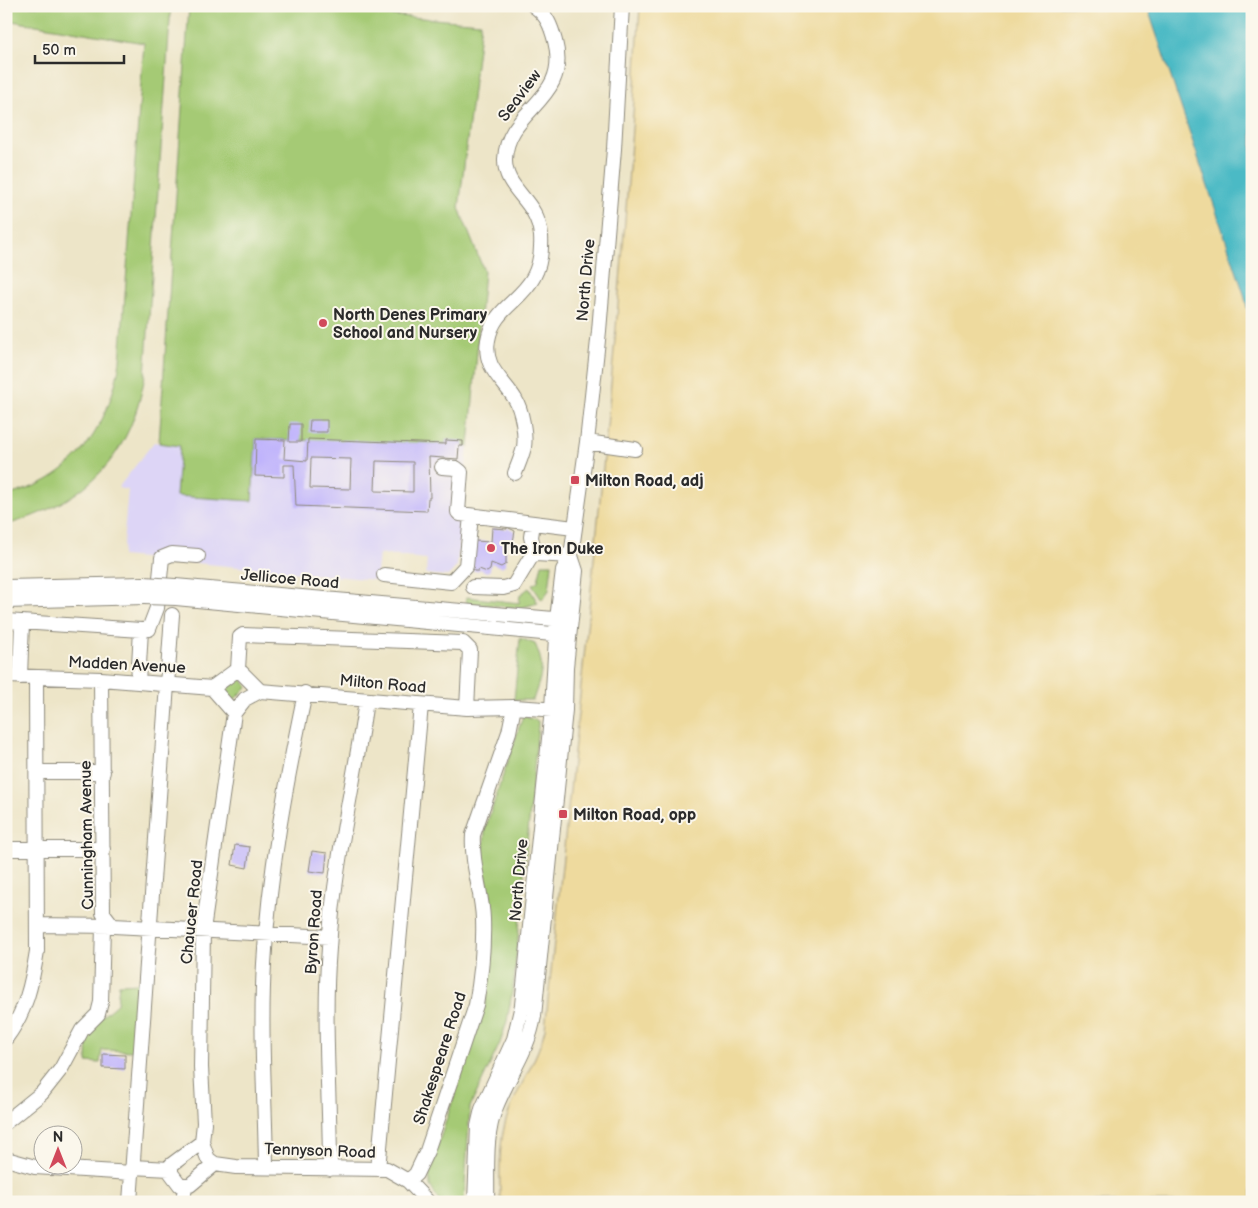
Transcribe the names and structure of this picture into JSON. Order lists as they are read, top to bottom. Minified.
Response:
{"streets":{"street":["Seaview","North Drive","Jellicoe Road","Madden Avenue","Milton Road","Cunningham Avenue","Chaucer Road","Byron Road","Shakespeare Road","Tennyson Road"]},"crossings":[["North Drive","Jellicoe Road"],["North Drive","Milton Road"],["Madden Avenue","Cunningham Avenue"],["Milton Road","Byron Road"],["Milton Road","Shakespeare Road"],["Cunningham Avenue","Chaucer Road"],["Cunningham Avenue","Byron Road"],["Byron Road","Tennyson Road"],["Shakespeare Road","Tennyson Road"]],"places":{"other":["North Denes Primary School and Nursery","The Iron Duke"],"transit":["Milton Road, adj","Milton Road, opp"]},"scale_bar":"50 m","north":"top"}
